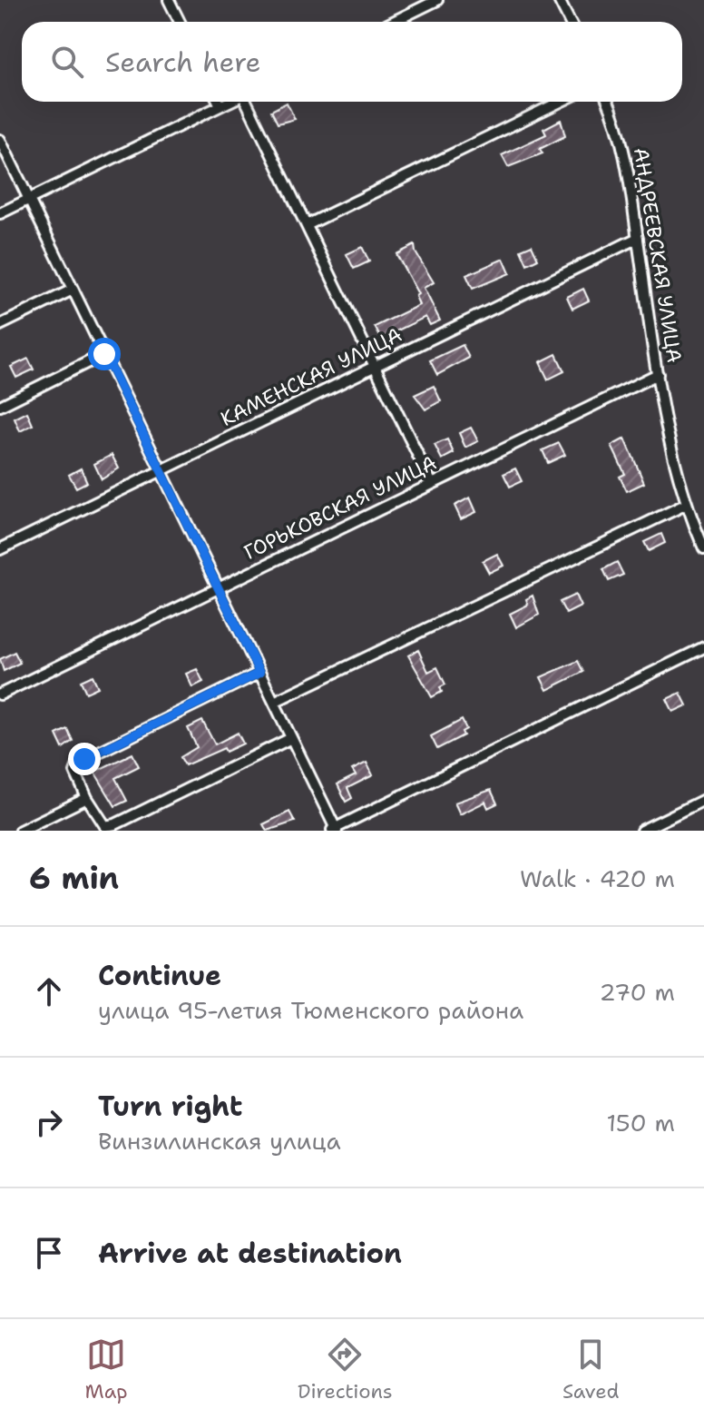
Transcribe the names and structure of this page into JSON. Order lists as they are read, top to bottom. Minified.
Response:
{"streets":{"street":["АНДРЕЕВСКАЯ УЛИЦА","КАМЕНСКАЯ УЛИЦА","ГОРЬКОВСКАЯ УЛИЦА"]},"crossings":[["АНДРЕЕВСКАЯ УЛИЦА","КАМЕНСКАЯ УЛИЦА"],["АНДРЕЕВСКАЯ УЛИЦА","ГОРЬКОВСКАЯ УЛИЦА"]],"page":{"search":"Search here","heading":["6 min","Walk · 420 m"],"list":[["Continue","улица 95-летия Тюменского района","270 m"],["Turn right","Винзилинская улица","150 m"],"Arrive at destination"],"nav":["Map","Directions","Saved"]}}
